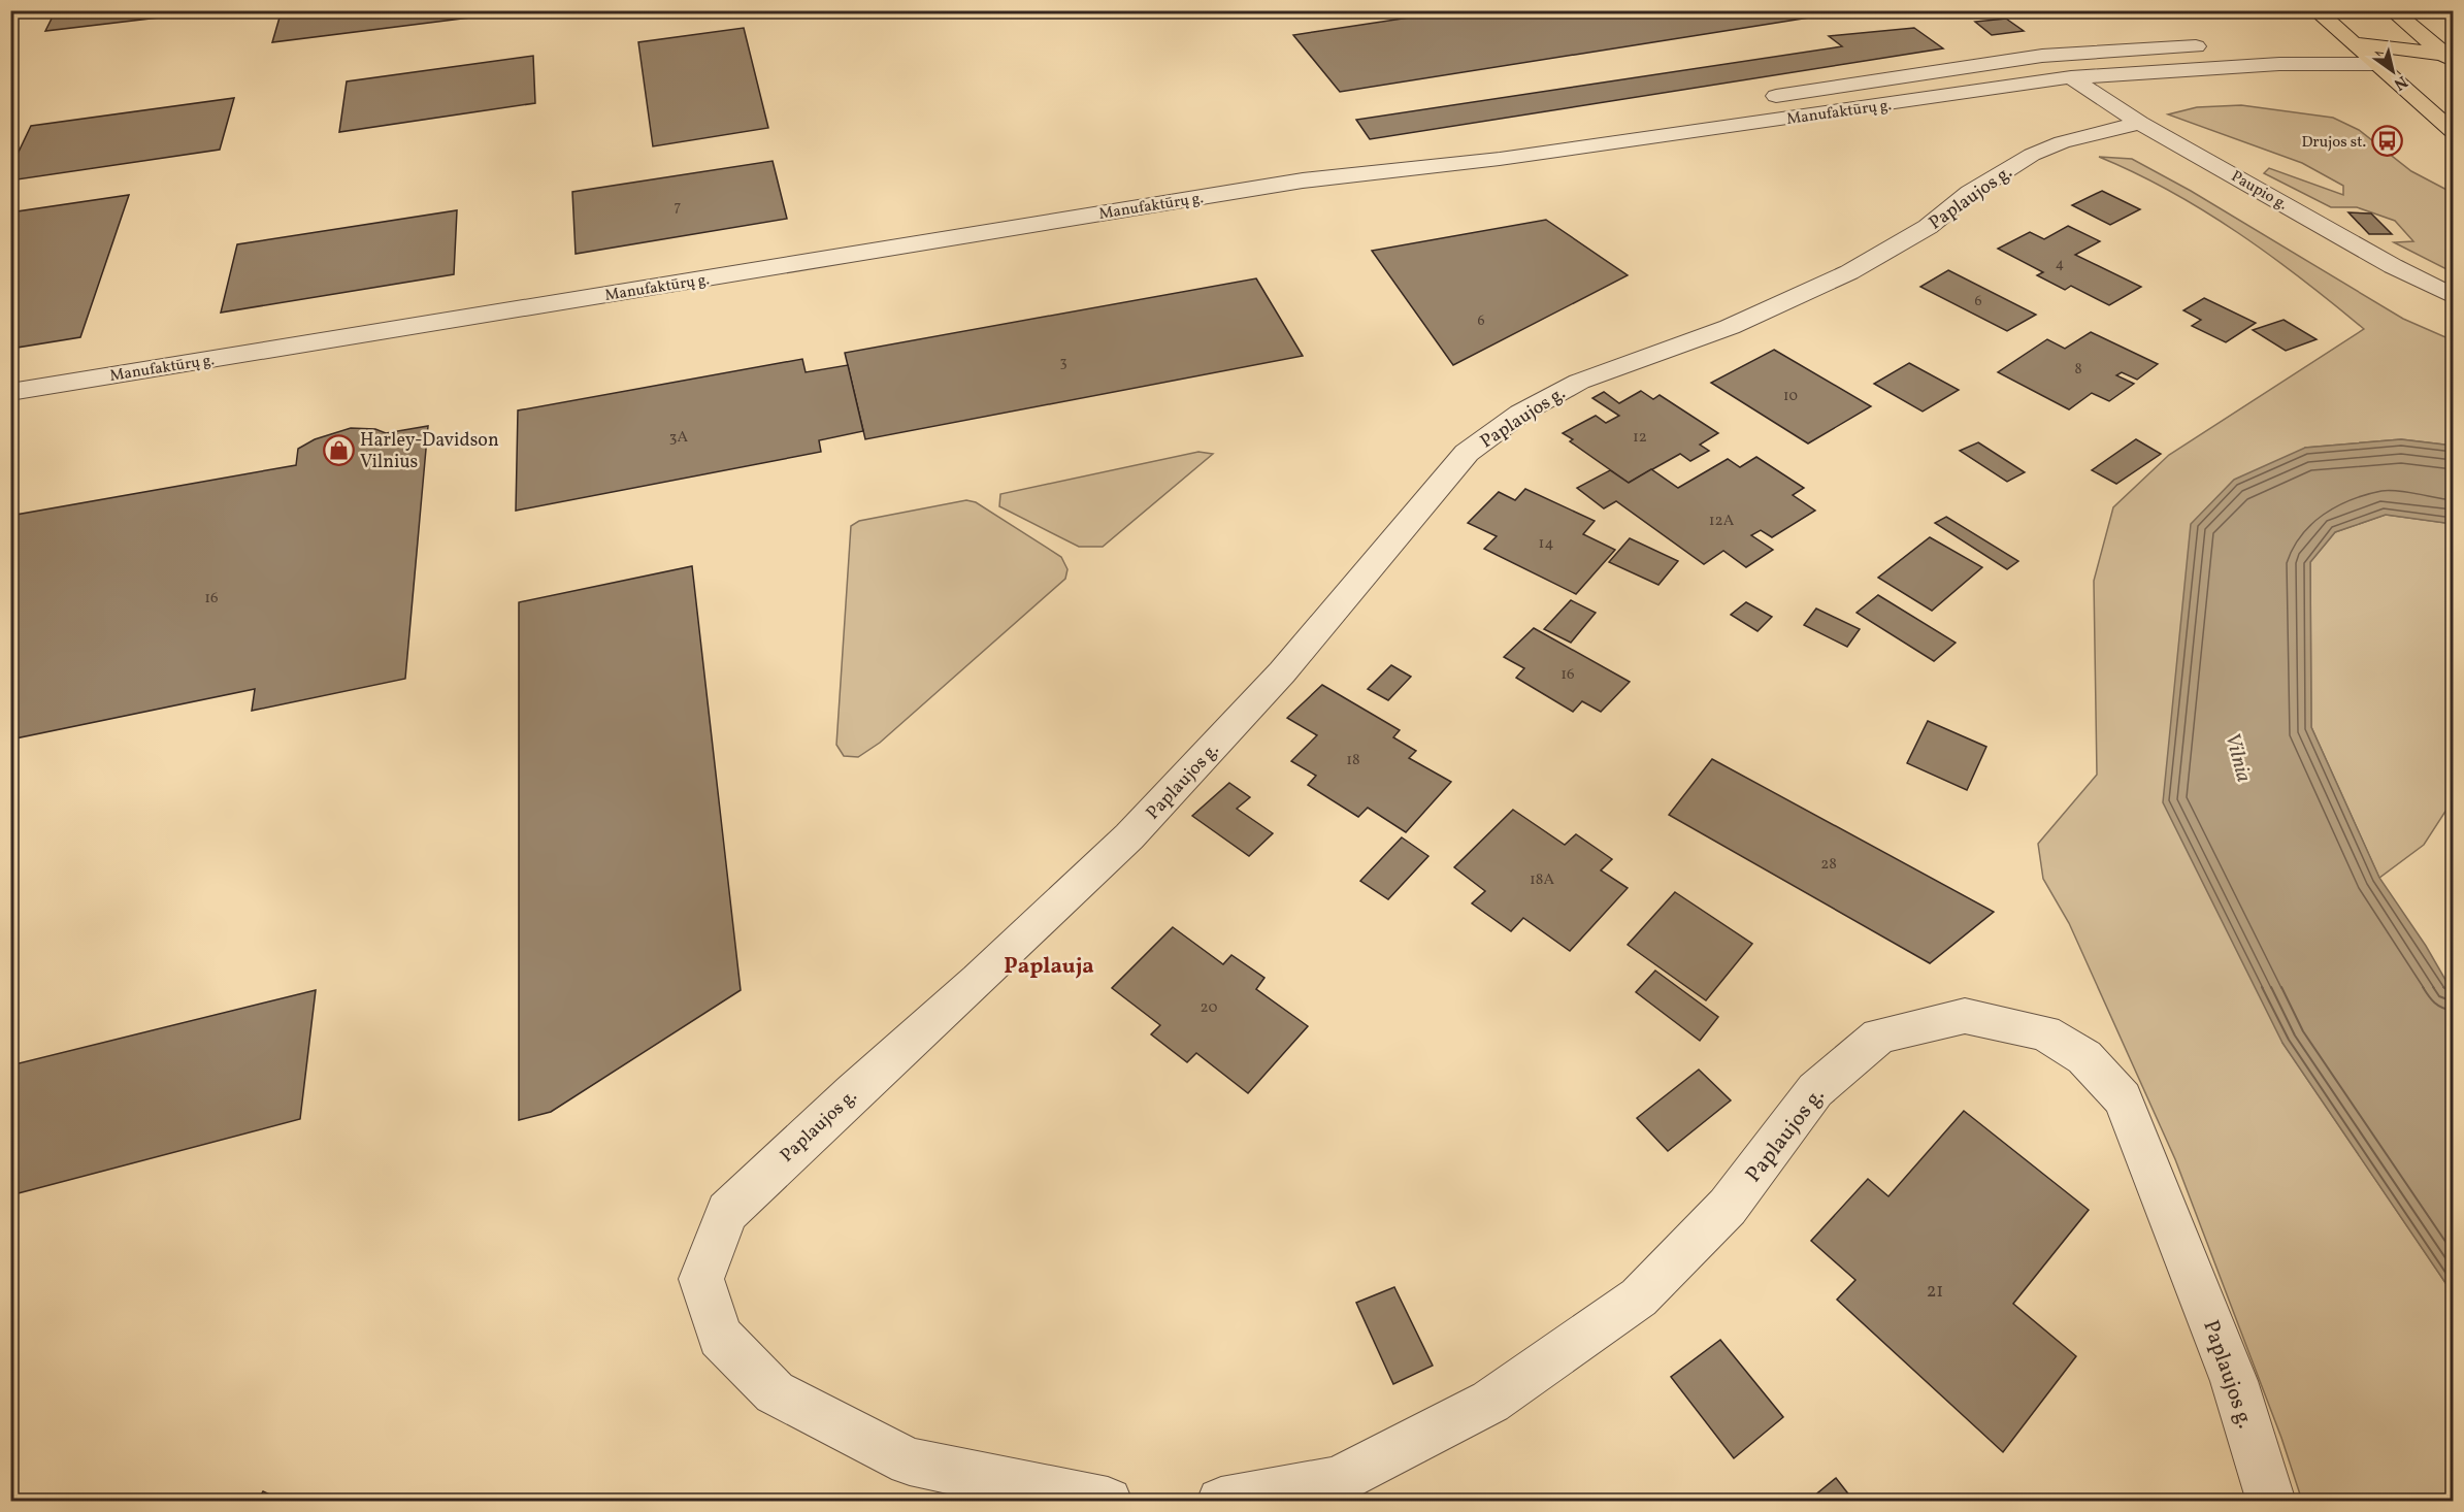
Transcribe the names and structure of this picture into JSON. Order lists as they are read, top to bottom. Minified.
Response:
{"streets":{"street":["Manufaktūrų g.","Paupio g.","Paplaujos g."]},"crossings":[["Manufaktūrų g.","Paupio g."],["Paupio g.","Paplaujos g."]],"districts":["Paplauja"],"water":["Vilnia"],"places":{"bus stop":["Drujos st."],"shop":["Harley-Davidson Vilnius"]},"house_numbers":["7","4","6","6","3","8","10","3A","12","12A","14","16","16","18","28","18A","20","21"],"north":"bottom right"}
